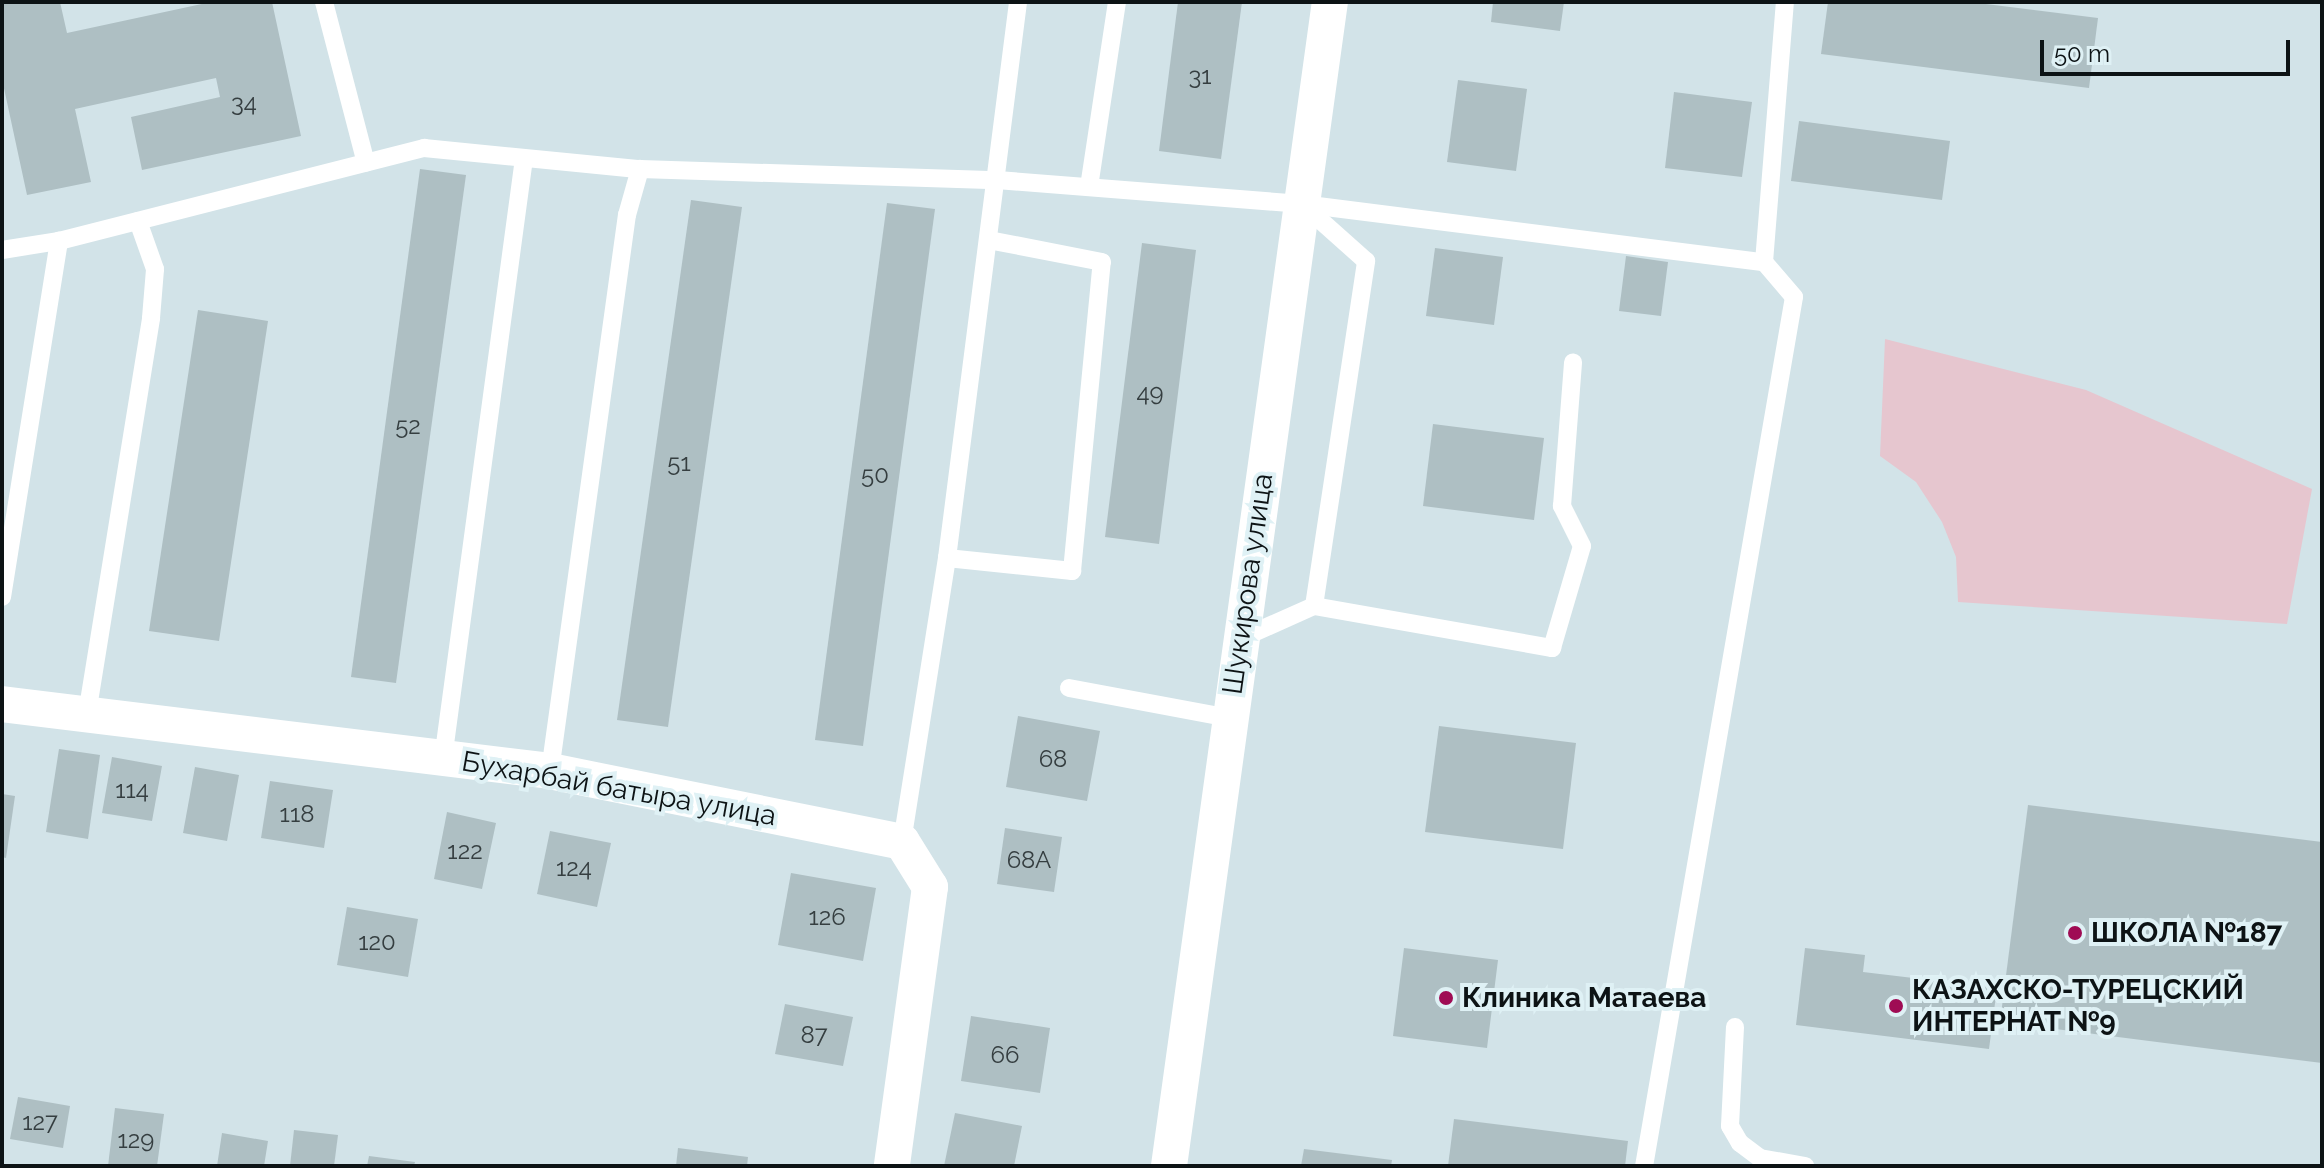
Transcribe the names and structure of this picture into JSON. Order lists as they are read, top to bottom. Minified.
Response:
{"streets":{"street":["Шукирова улица","Бухарбай батыра улица"]},"places":["ШКОЛА №187","Клиника Матаева","КАЗАХСКО-ТУРЕЦСКИЙ ИНТЕРНАТ №9"],"house_numbers":["31","34","49","52","51","50","68","114","118","122","68А","124","126","120","87","66","127","129"],"scale_bar":"50 m"}
